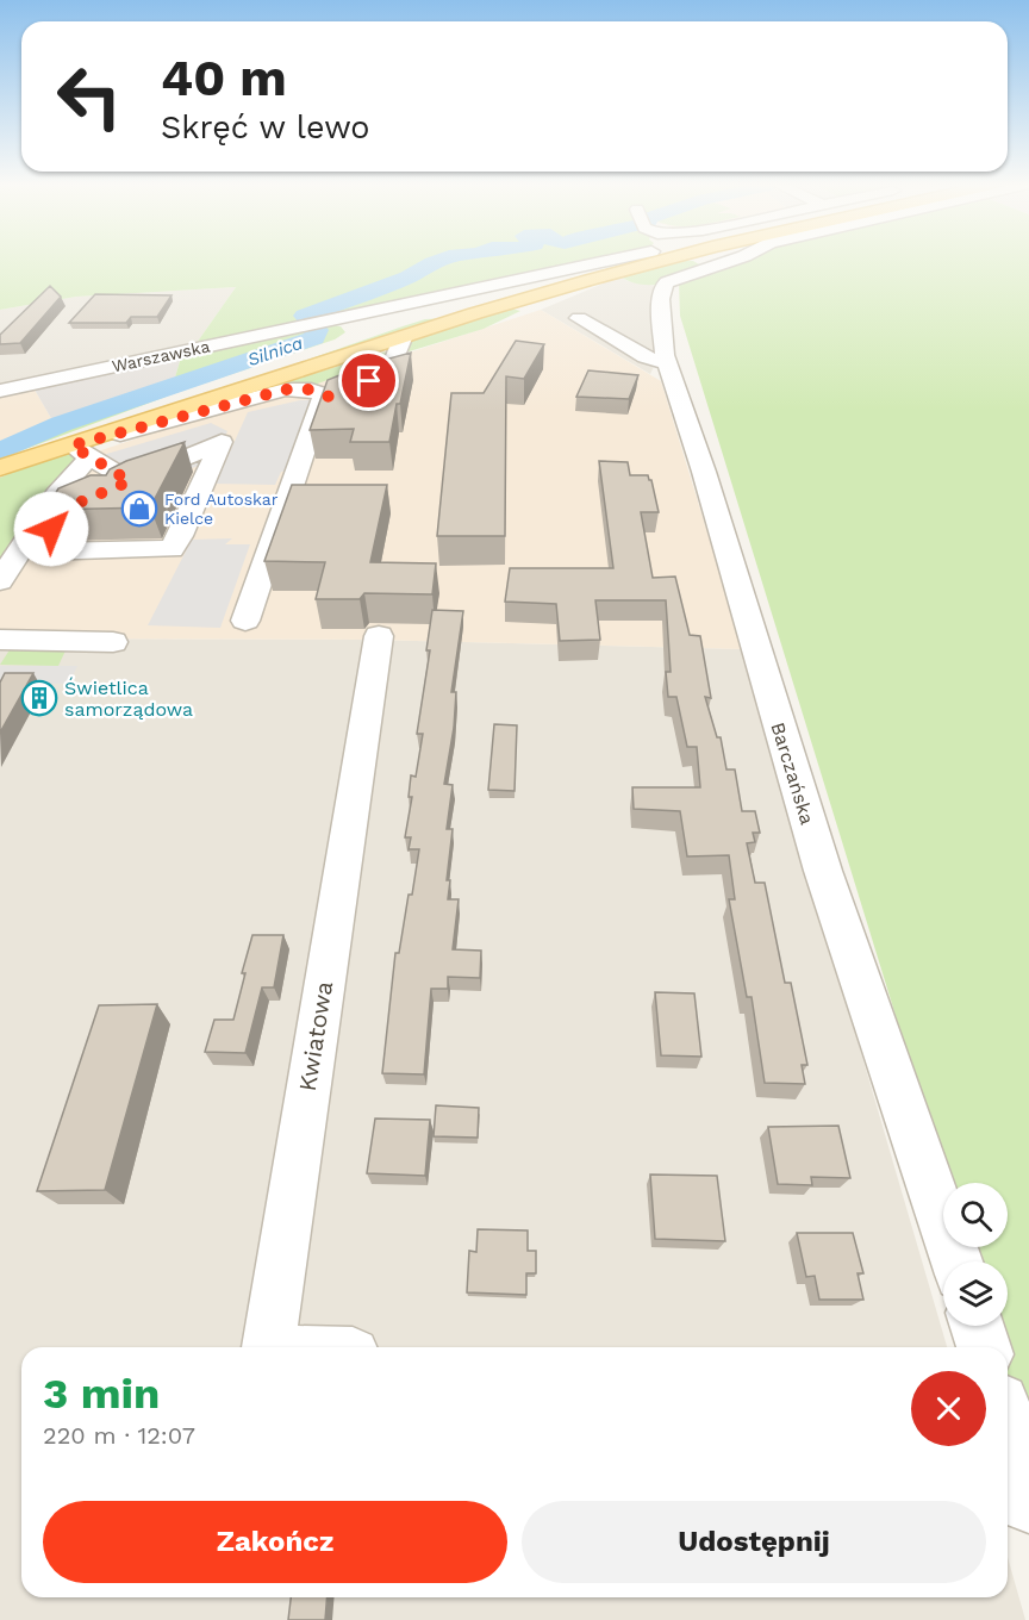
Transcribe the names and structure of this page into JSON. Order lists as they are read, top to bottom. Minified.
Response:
{"streets":{"main road":["Warszawska"],"street":["Barczańska","Kwiatowa"]},"water":["Silnica"],"places":{"shop":["Ford Autoskar Kielce"],"building":["Świetlica samorządowa"]},"page":{"turn":["40 m","Skręć w lewo"],"heading":["3 min","220 m · 12:07"],"buttons":["Zakończ","Udostępnij"]}}
